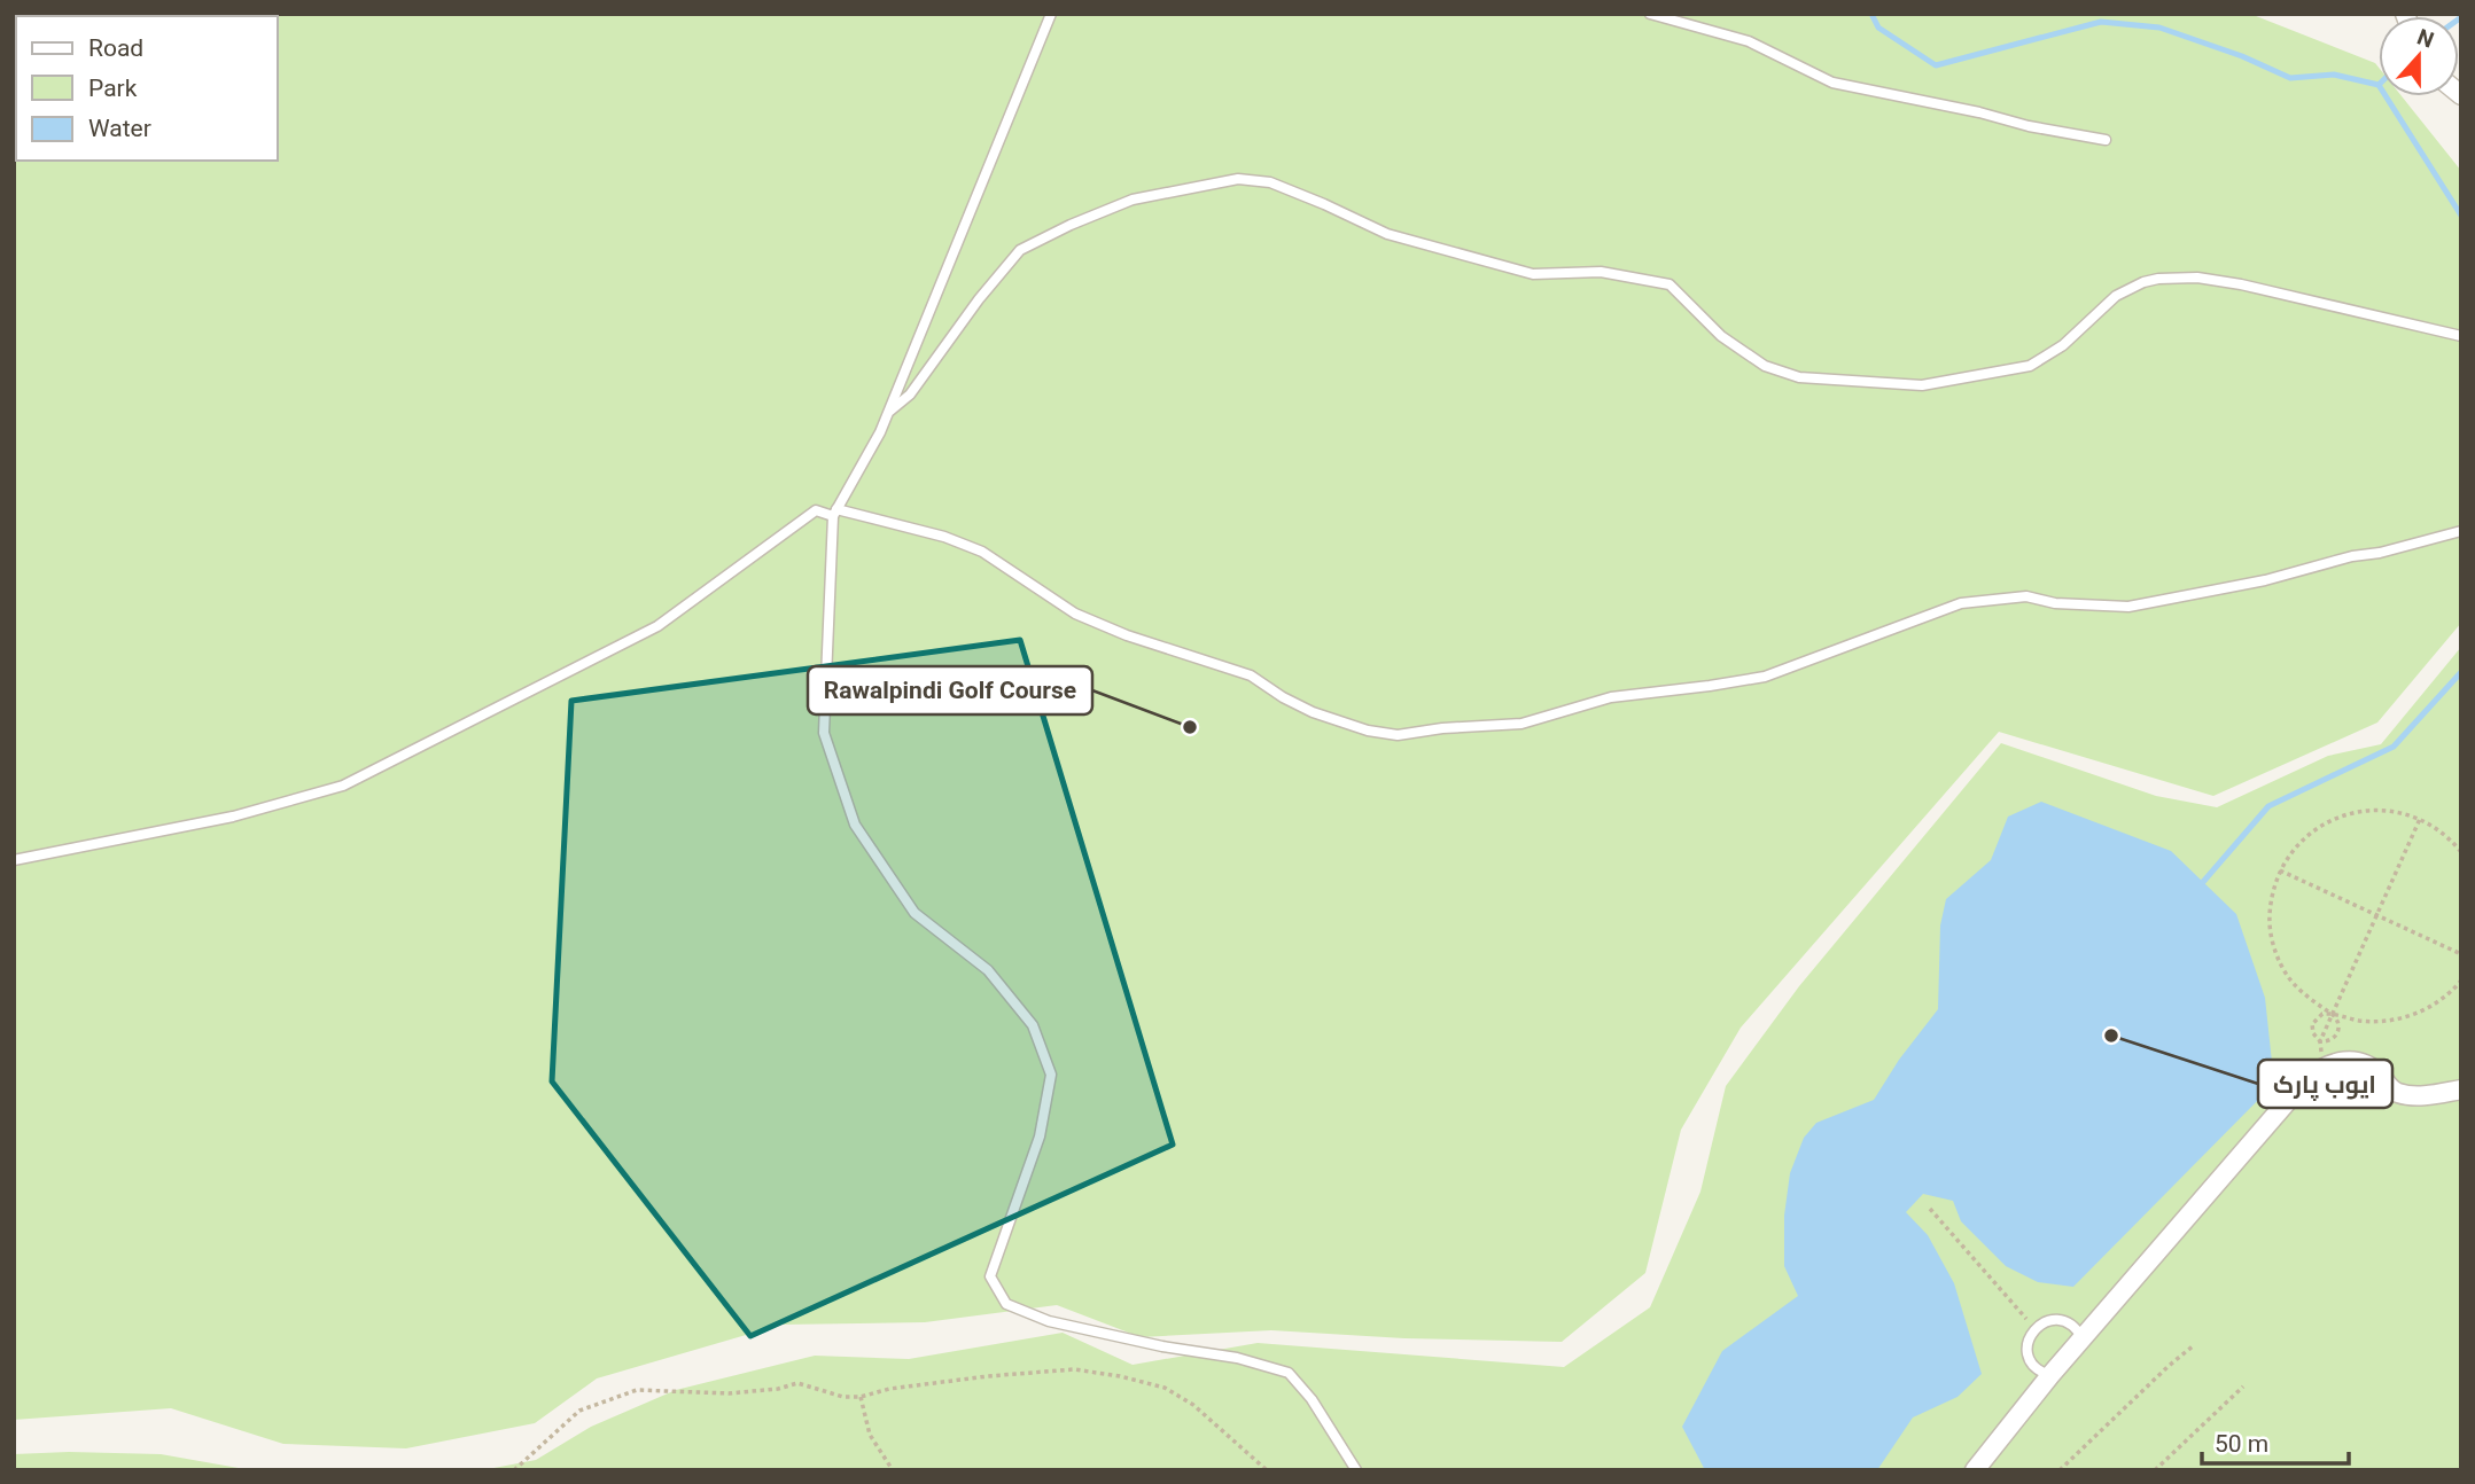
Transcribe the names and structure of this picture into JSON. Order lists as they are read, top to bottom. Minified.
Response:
{"places":["Rawalpindi Golf Course","ایوب پارک"],"legend":["Road","Park","Water"],"scale_bar":"50 m","north":"top"}
